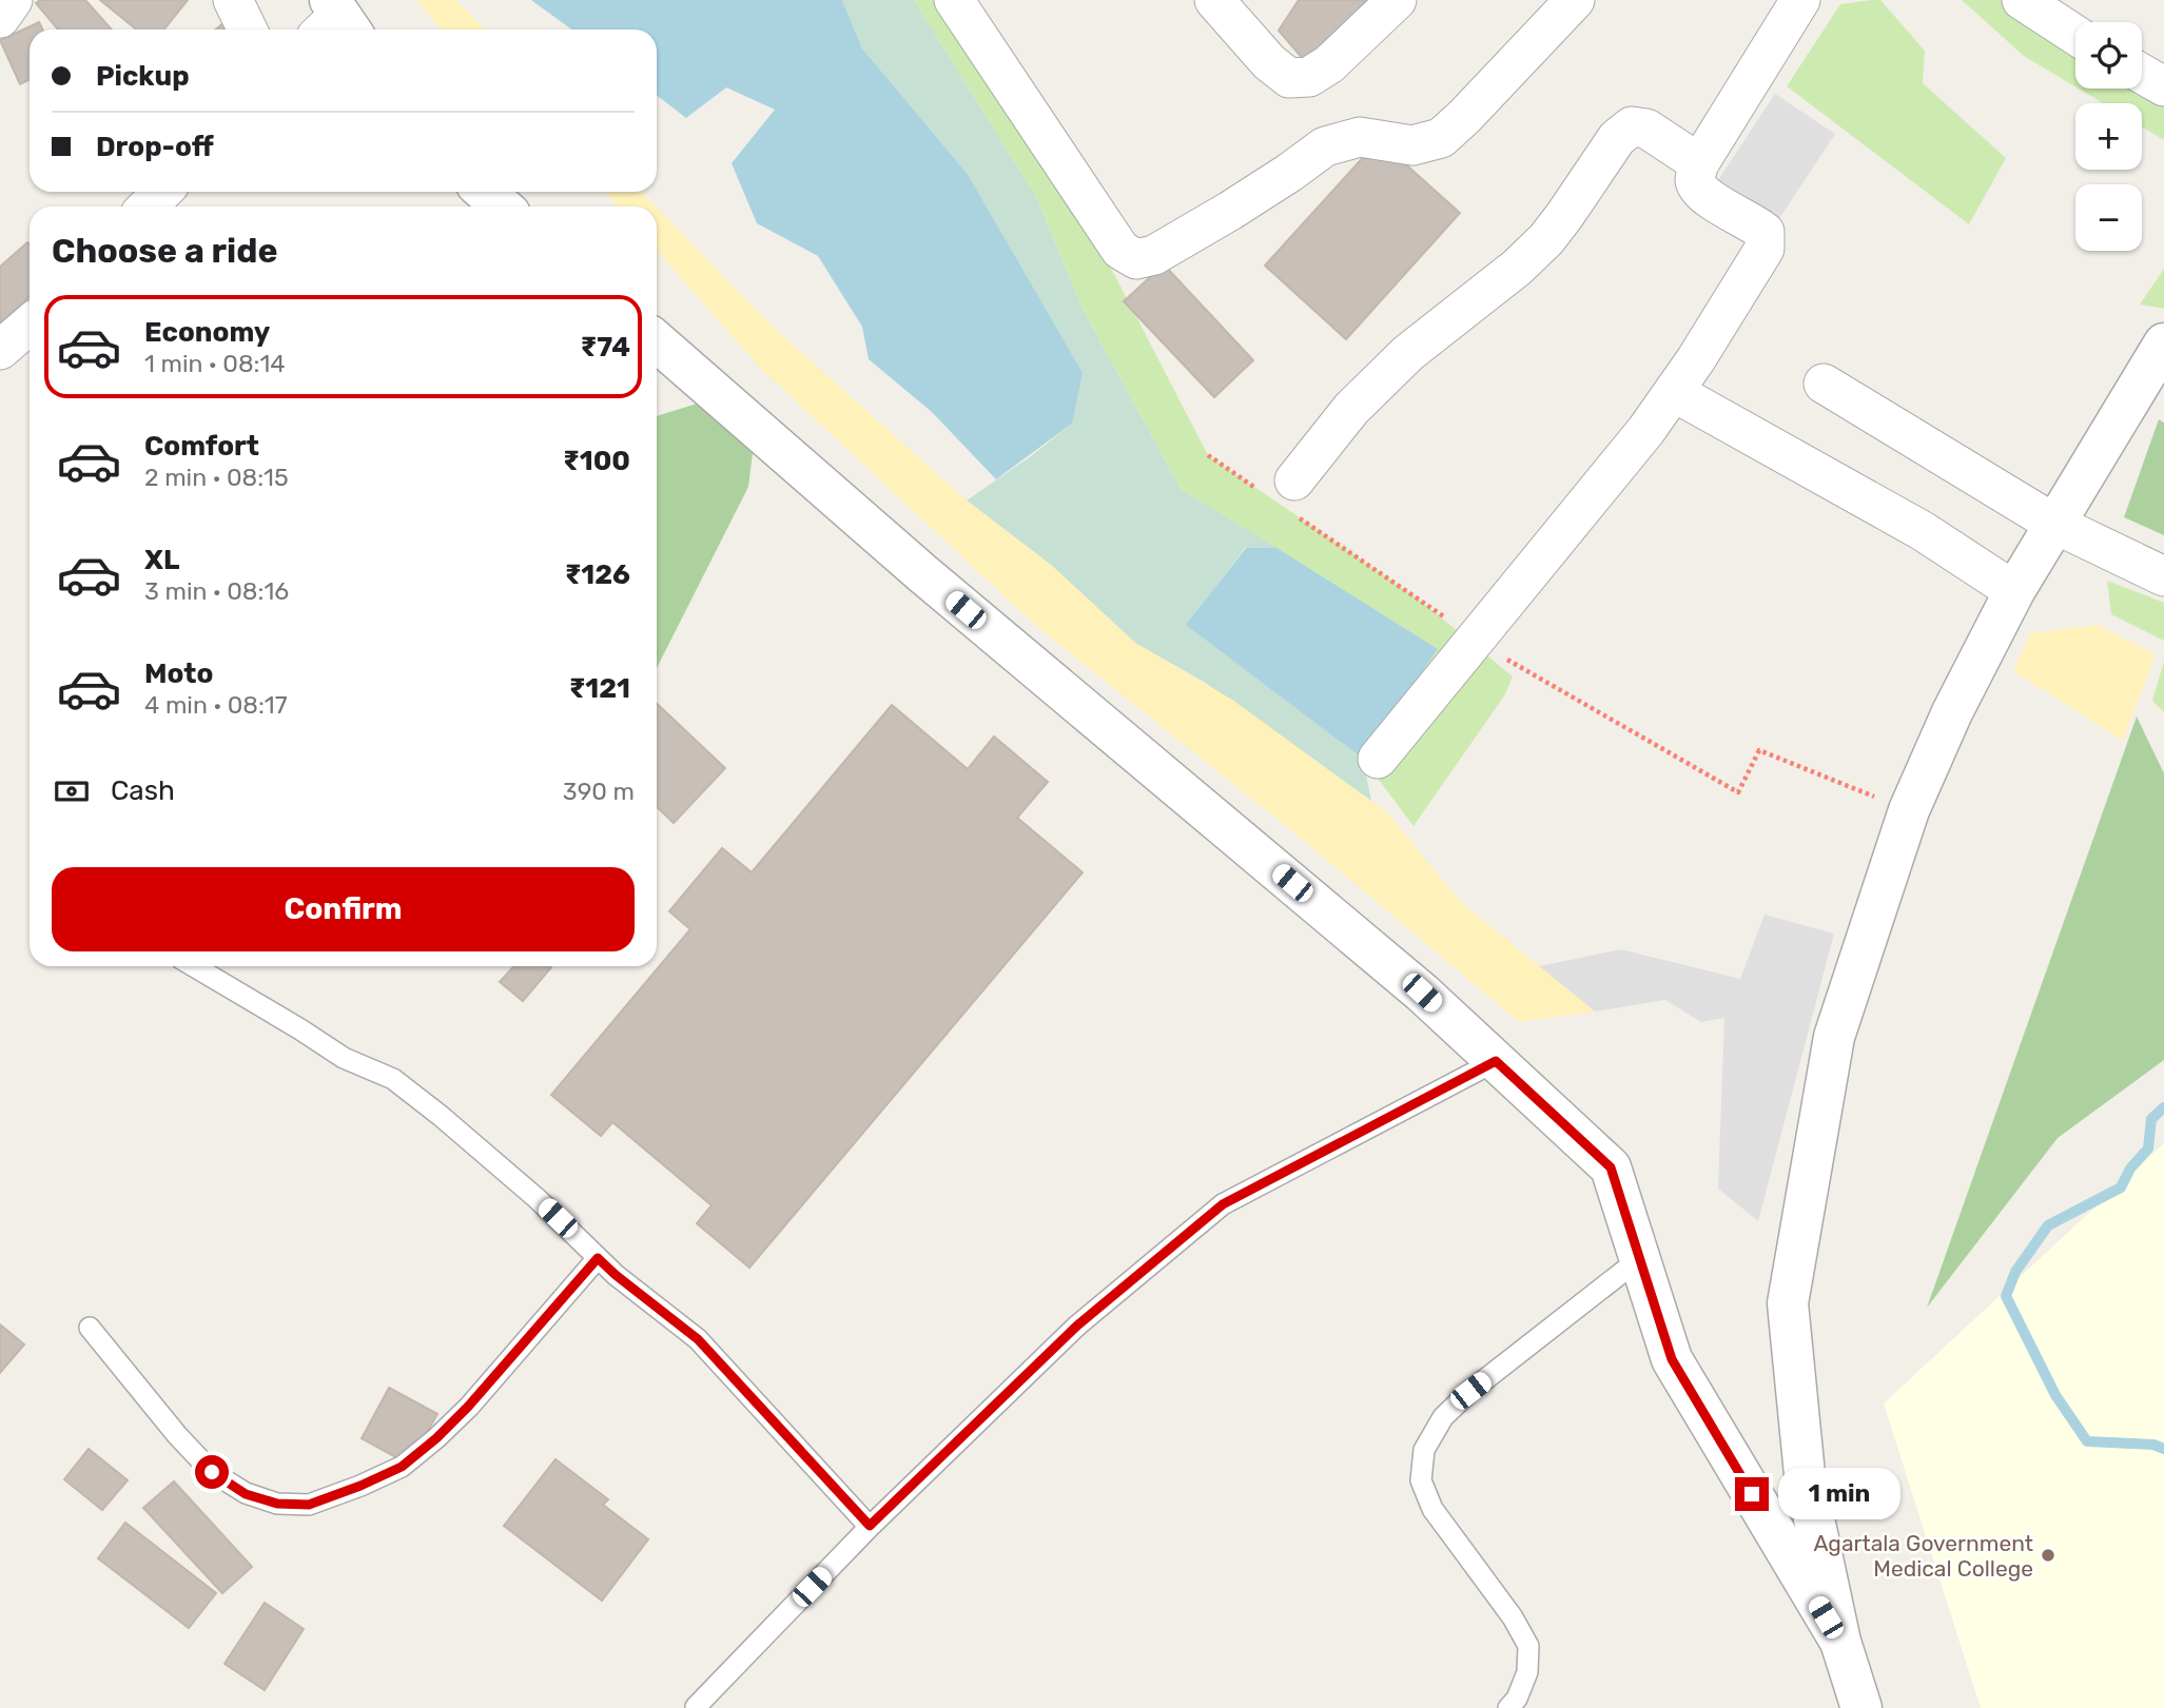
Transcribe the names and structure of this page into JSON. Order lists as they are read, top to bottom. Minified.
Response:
{"places":["Agartala Government Medical College"],"page":{"map_buttons":["+","−"],"banner":["Pickup","Drop-off"],"heading":"Choose a ride","list":[{"name":"Economy","note":"1 min · 08:14","value":"₹74"},{"name":"Comfort","note":"2 min · 08:15","value":"₹100"},{"name":"XL","note":"3 min · 08:16","value":"₹126"},{"name":"Moto","note":"4 min · 08:17","value":"₹121"}],"pay":["Cash","390 m"],"buttons":"Confirm","bubble":"1 min"}}
